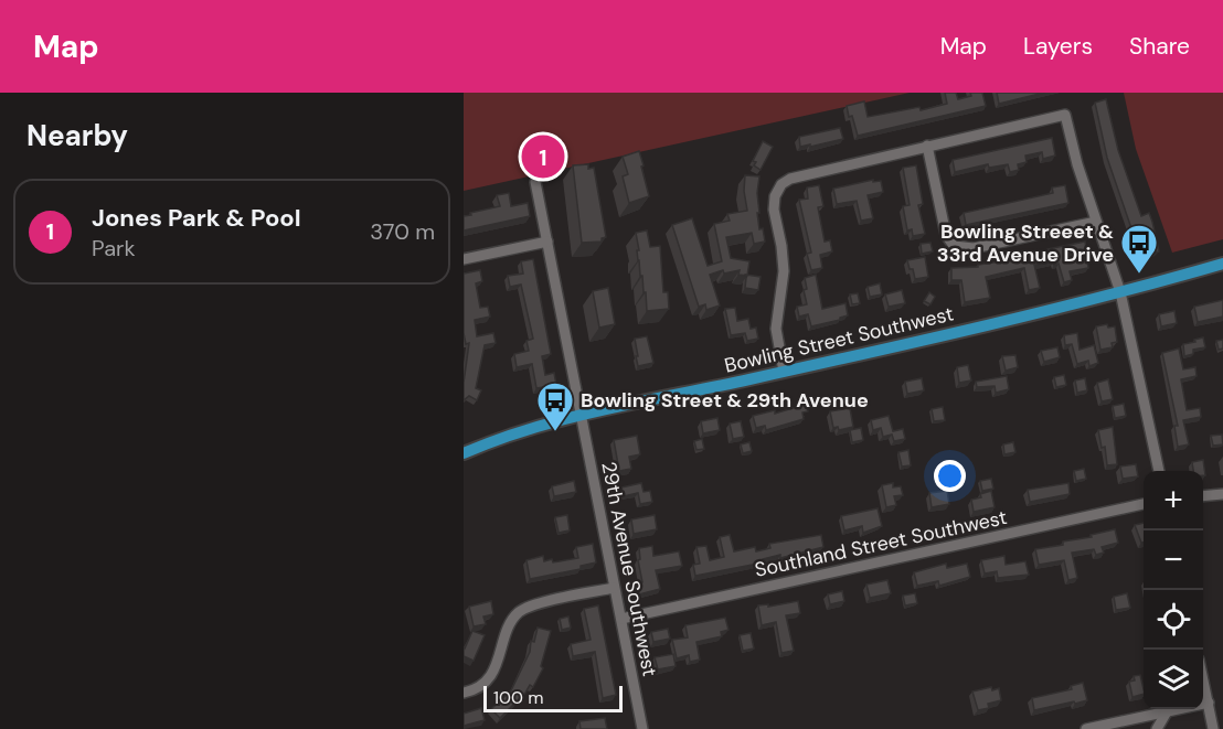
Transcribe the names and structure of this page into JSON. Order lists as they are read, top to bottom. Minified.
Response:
{"streets":{"main road":["Bowling Street Southwest"],"street":["Southland Street Southwest","29th Avenue Southwest"]},"crossings":[["Bowling Street Southwest","29th Avenue Southwest"],["Southland Street Southwest","29th Avenue Southwest"]],"places":{"bus stop":["Bowling Streeet & 33rd Avenue Drive","Bowling Street & 29th Avenue"]},"scale_bar":"100 m","page":{"header":"Map","nav":["Map","Layers","Share"],"heading":"Nearby","pins":"1","list":[{"mark":"1","name":"Jones Park & Pool","note":"Park","value":"370 m"}],"map_buttons":["+","−"],"scale":"100 m"}}
